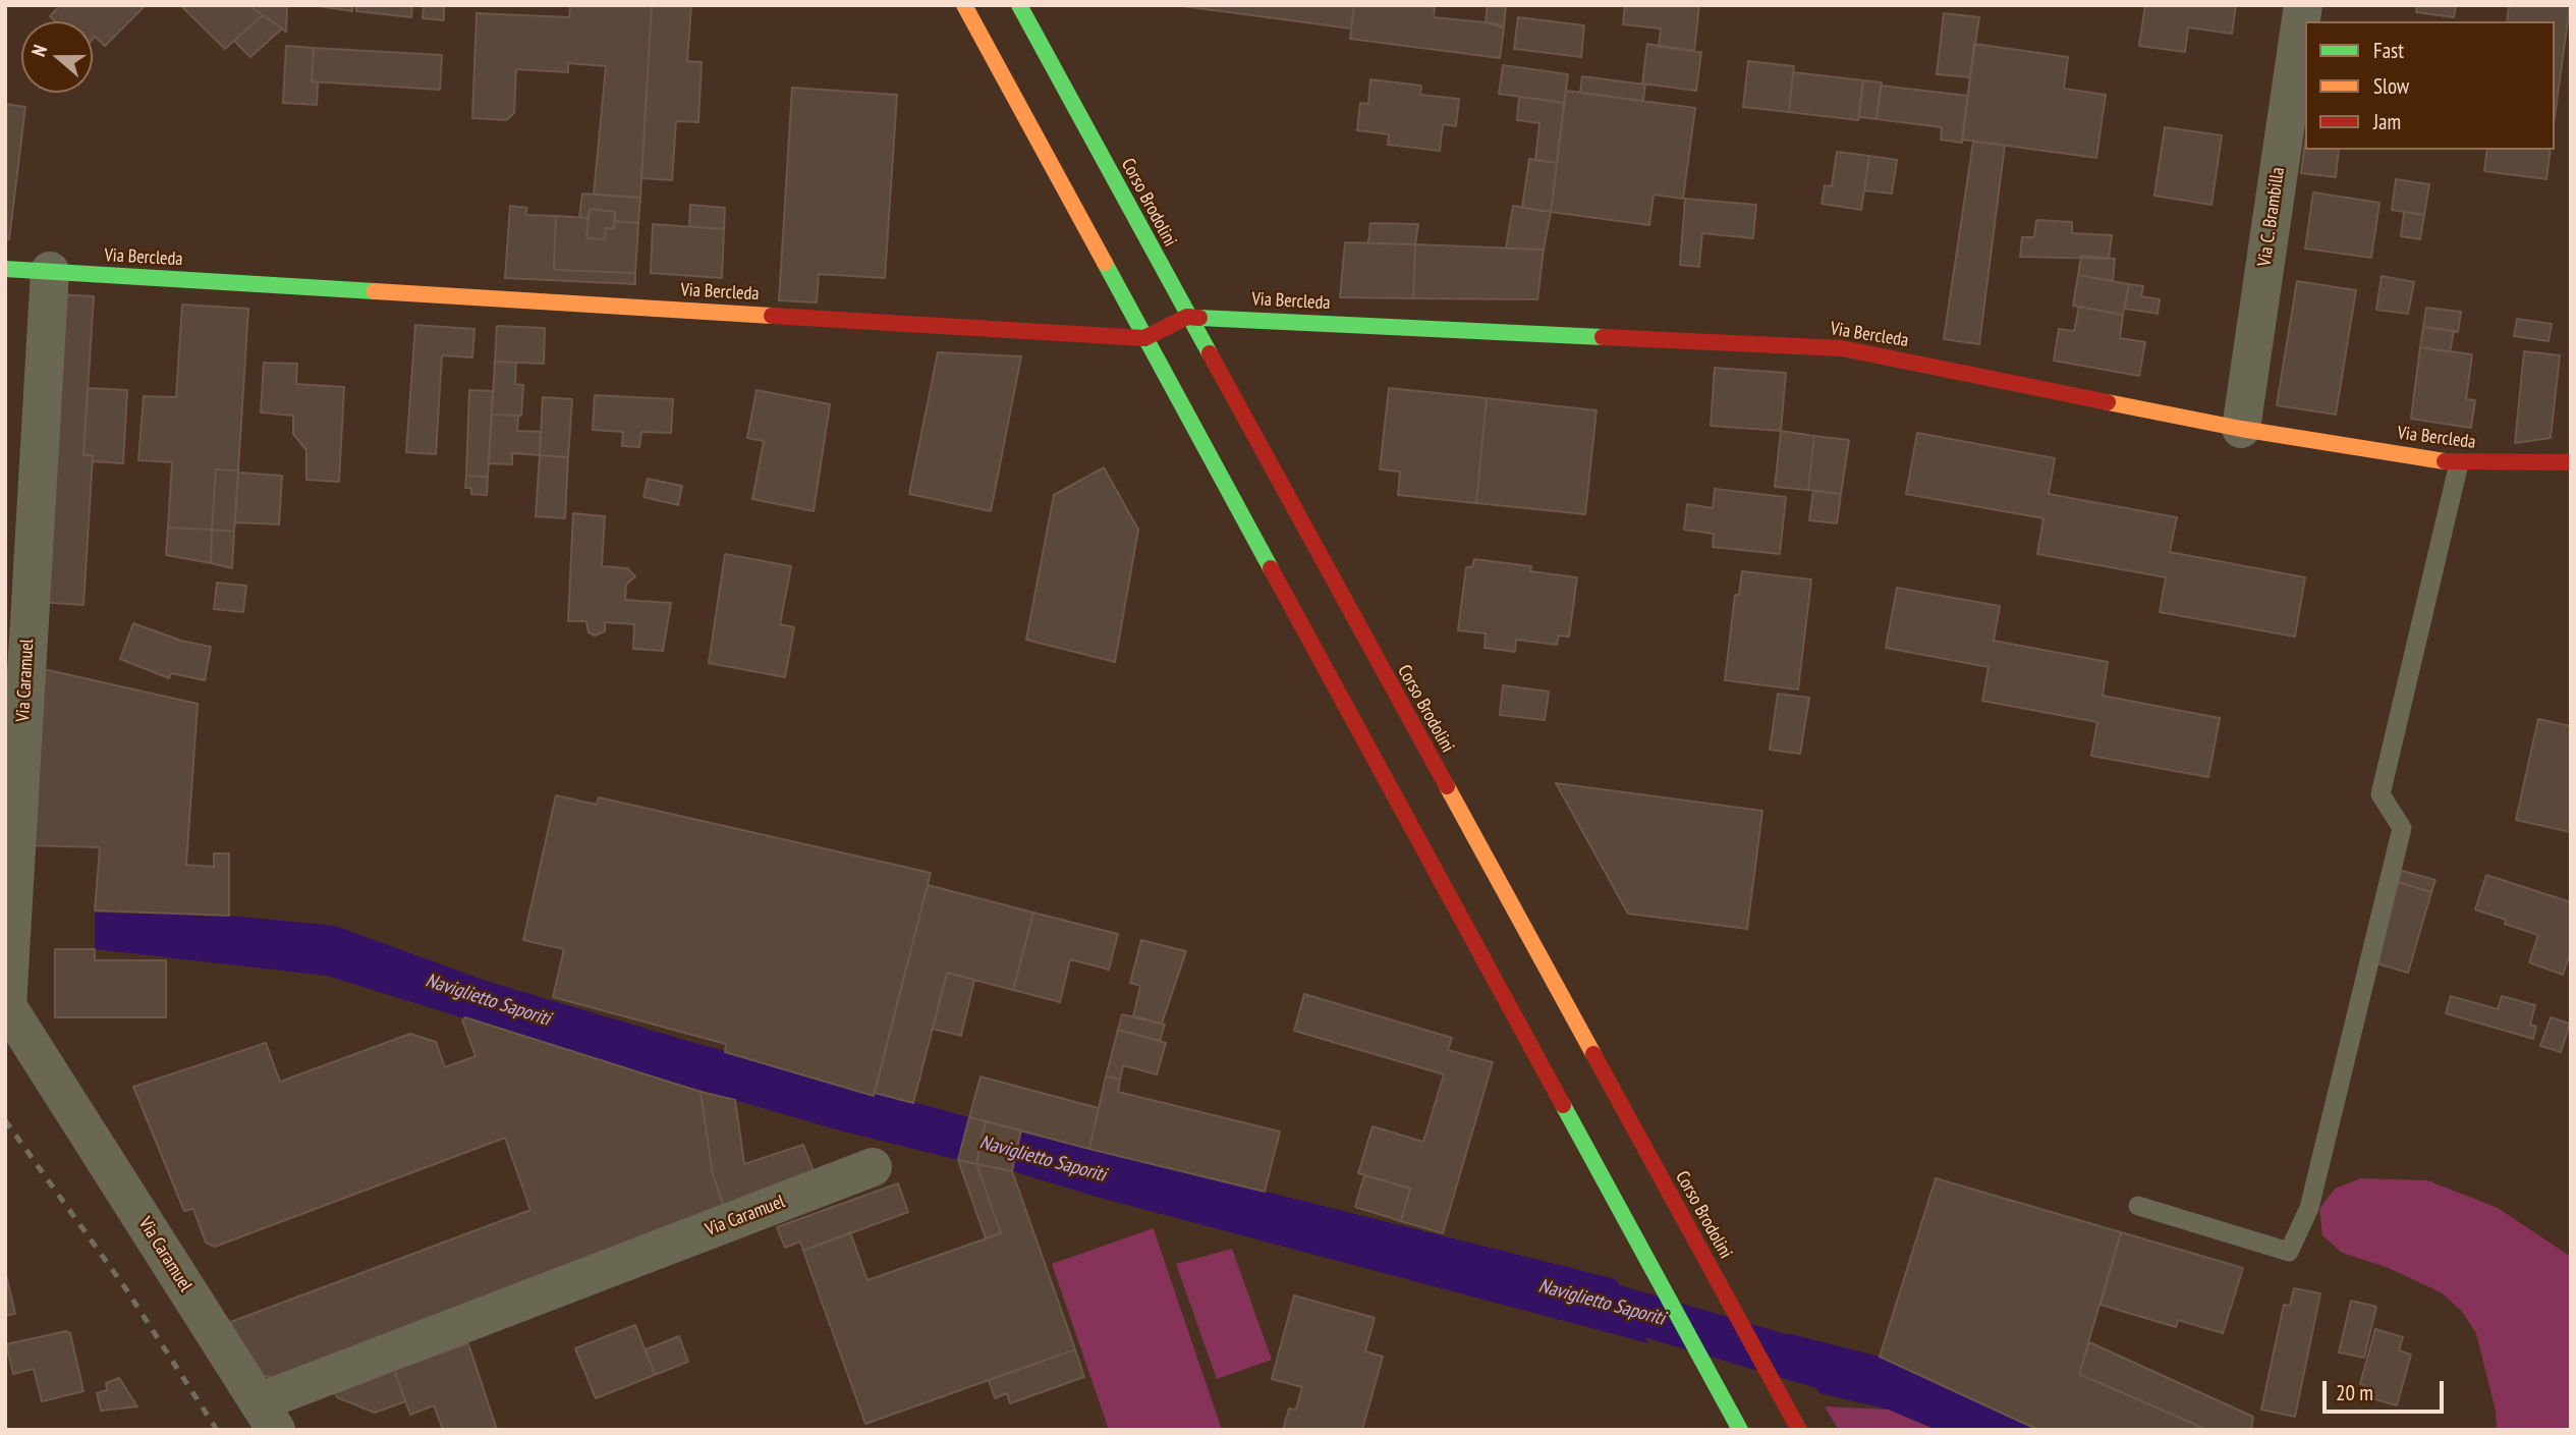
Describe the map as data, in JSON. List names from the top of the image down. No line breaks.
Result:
{"streets":{"main road":["Corso Brodolini","Via Bercleda"],"street":["Via C. Brambilla","Via Caramuel"]},"crossings":[["Corso Brodolini","Via Bercleda"],["Via C. Brambilla","Via Bercleda"],["Via Bercleda","Via Caramuel"]],"water":["Naviglietto Saporiti"],"legend":["Fast","Slow","Jam"],"scale_bar":"20 m","north":"left"}
